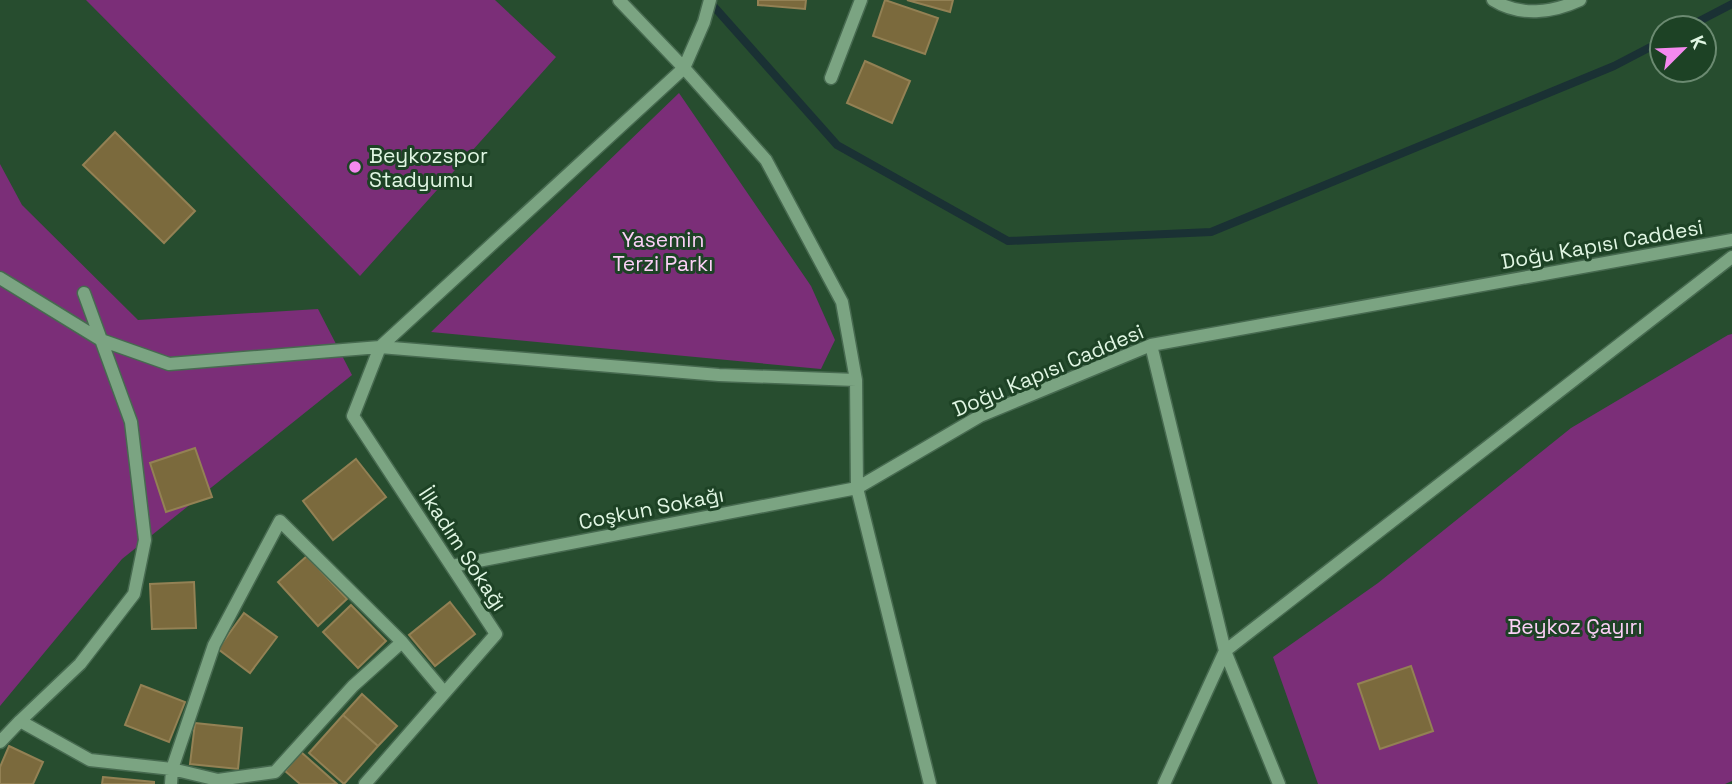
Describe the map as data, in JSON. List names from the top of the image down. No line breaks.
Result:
{"streets":{"street":["Doğu Kapısı Caddesi","Coşkun Sokağı","İlkadım Sokağı"]},"crossings":[["Doğu Kapısı Caddesi","Coşkun Sokağı"],["Coşkun Sokağı","İlkadım Sokağı"]],"parks":["Yasemin Terzi Parkı","Beykoz Çayırı"],"places":["Beykozspor Stadyumu"],"north":"top right"}
